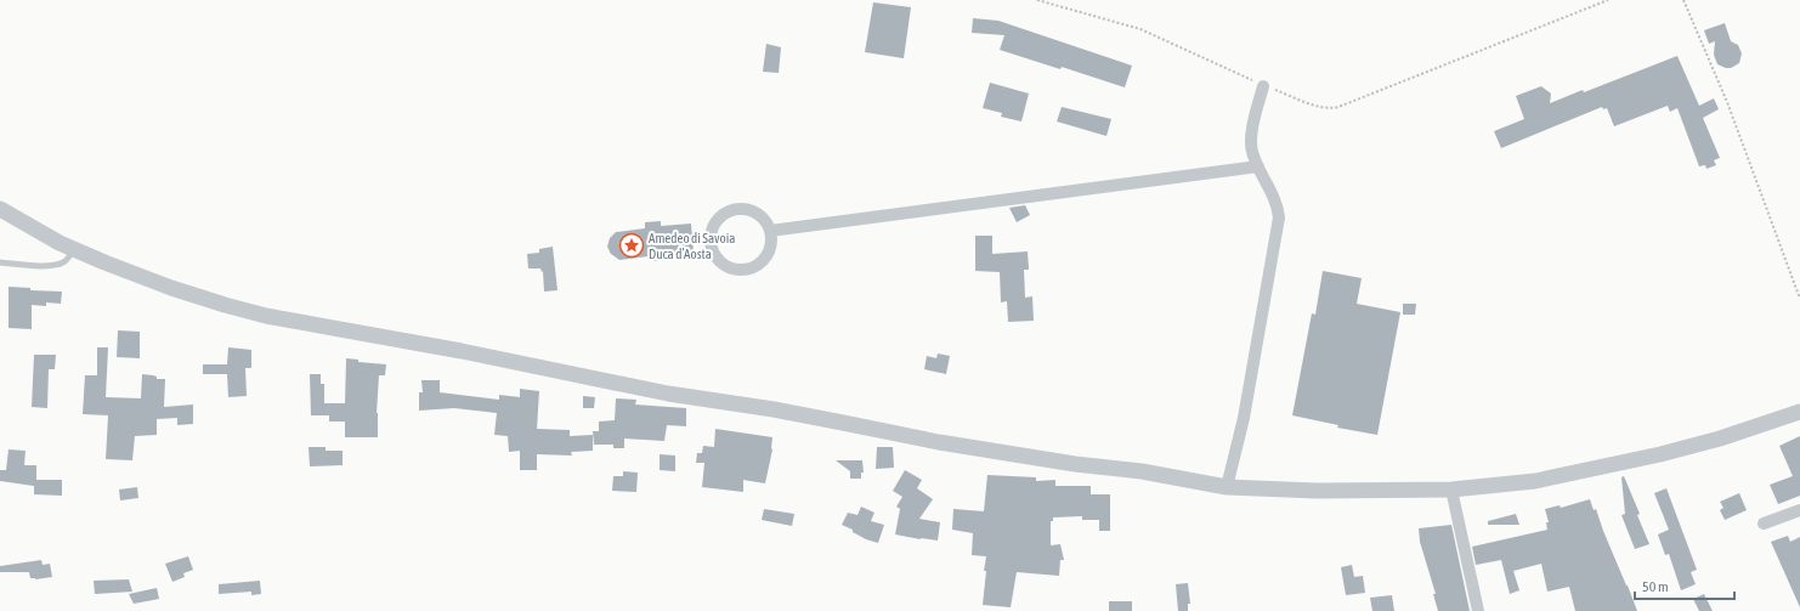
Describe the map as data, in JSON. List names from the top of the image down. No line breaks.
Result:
{"places":{"place":["Amedeo di Savoia Duca d’Aosta"]},"scale_bar":"50 m"}
